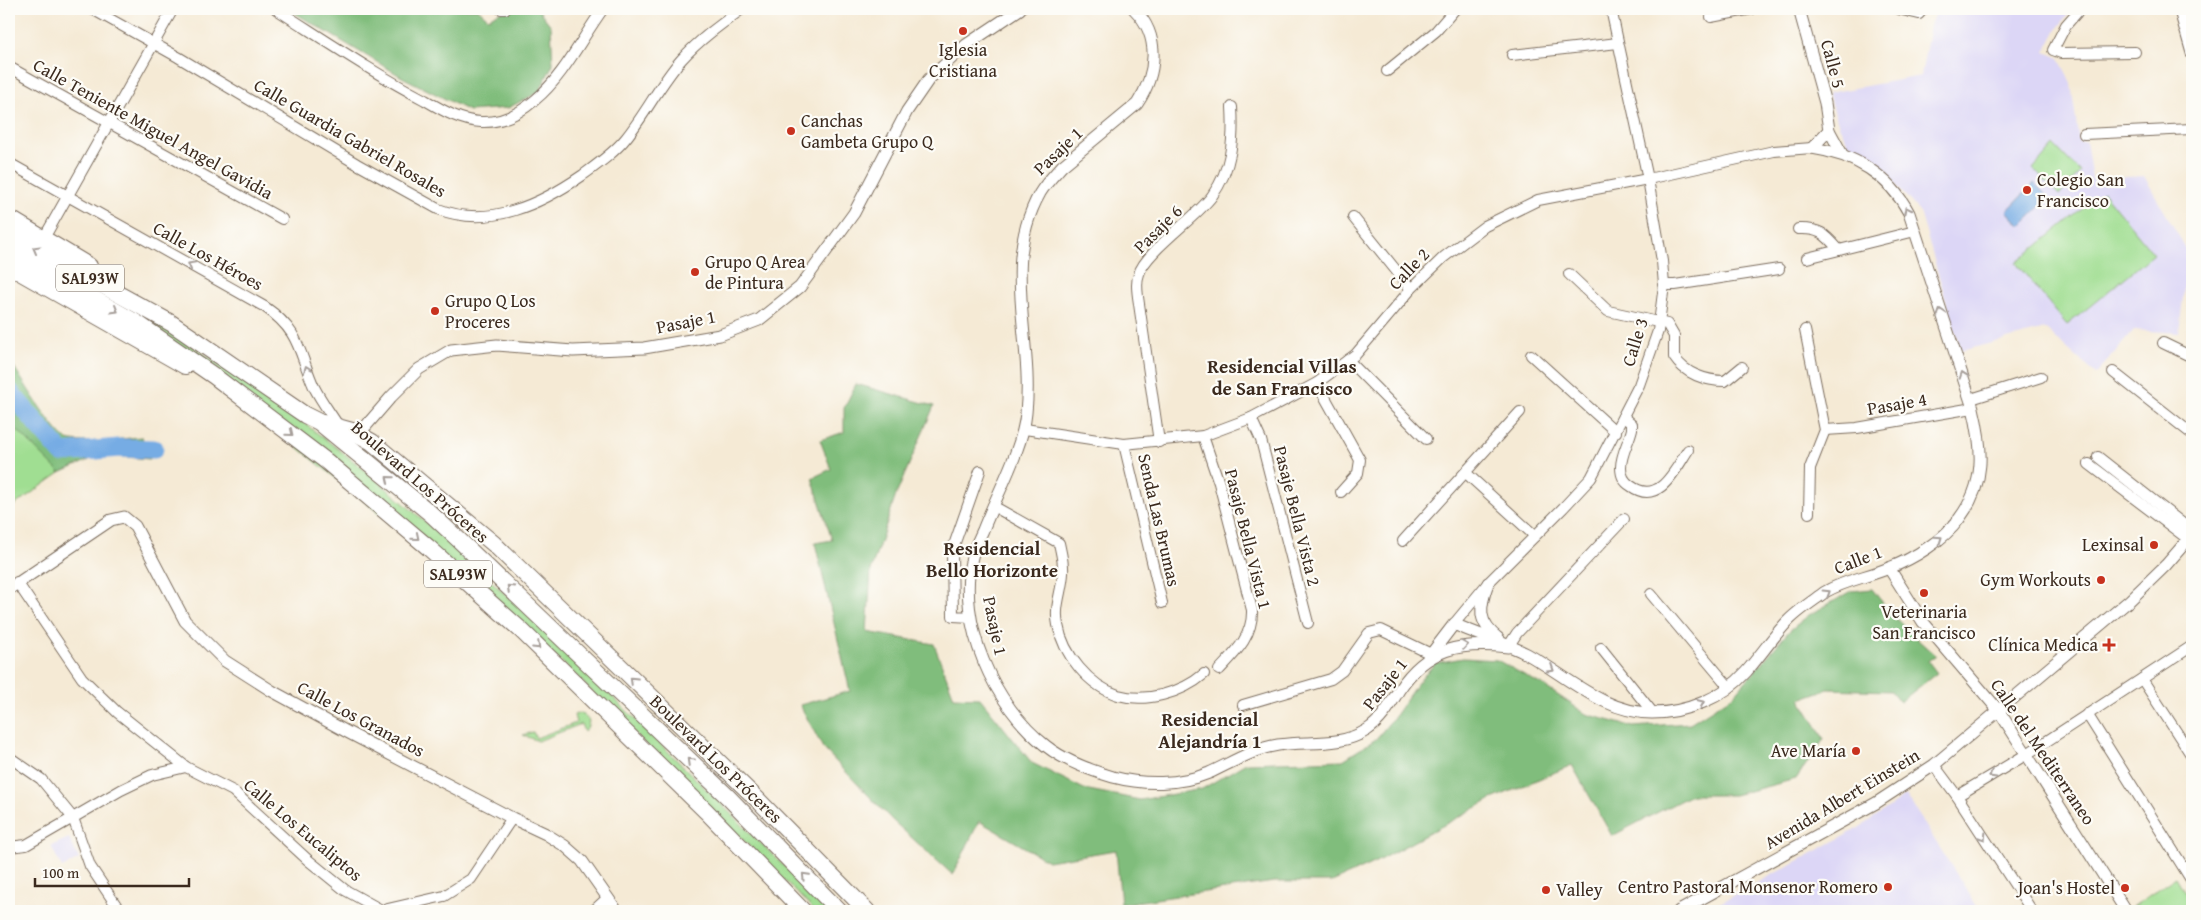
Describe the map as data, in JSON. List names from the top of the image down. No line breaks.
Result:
{"streets":{"highway":["SAL93W","Boulevard Los Próceres"],"street":["Calle 5","Calle Teniente Miguel Angel Gavidia","Calle Guardia Gabriel Rosales","Pasaje 1","Pasaje 6","Calle Los Héroes","Calle 2","Calle 3","Pasaje 4","Pasaje Bella Vista 2","Senda Las Brumas","Pasaje Bella Vista 1","Calle 1","Calle Los Granados","Calle del Mediterraneo","Avenida Albert Einstein","Calle Los Eucaliptos"]},"crossings":[["Calle 5","Calle 2"],["Calle 5","Calle 1"],["Pasaje 1","Calle 2"],["Pasaje 6","Calle 2"],["Calle 2","Calle 3"],["Calle 2","Pasaje Bella Vista 2"],["Calle 2","Senda Las Brumas"],["Calle 2","Pasaje Bella Vista 1"],["Calle 2","Calle 1"],["Calle 3","Calle 1"],["Pasaje 4","Calle 1"],["Calle 1","Calle del Mediterraneo"],["Calle Los Granados","Calle Los Eucaliptos"],["Calle del Mediterraneo","Avenida Albert Einstein"]],"one_way":["Calle Los Héroes"],"districts":["Residencial Villas de San Francisco","Residencial Bello Horizonte","Residencial Alejandría 1"],"places":{"other":["Iglesia Cristiana","Canchas Gambeta Grupo Q","Colegio San Francisco","Grupo Q Area de Pintura","Grupo Q Los Proceres","Lexinsal","Gym Workouts","Veterinaria San Francisco","Ave María","Centro Pastoral Monsenor Romero","Joan's Hostel","Valley"],"health":["Clínica Medica"]},"scale_bar":"100 m"}
